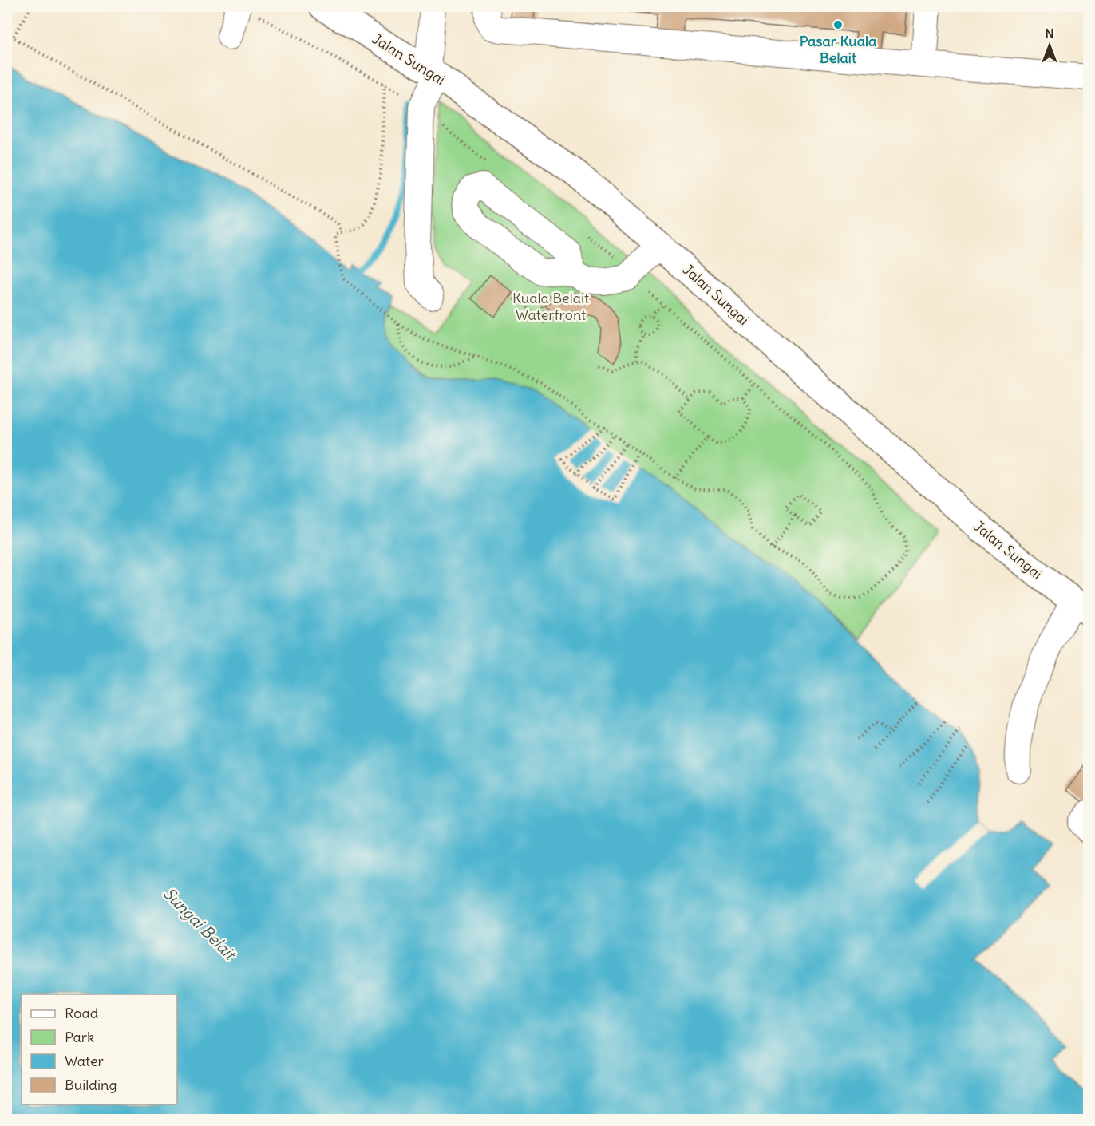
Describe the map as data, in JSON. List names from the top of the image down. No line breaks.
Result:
{"streets":{"main road":["Jalan Sungai"]},"water":["Sungai Belait"],"parks":["Kuala Belait Waterfront"],"places":["Pasar Kuala Belait"],"legend":["Road","Park","Water","Building"],"north":"top"}
